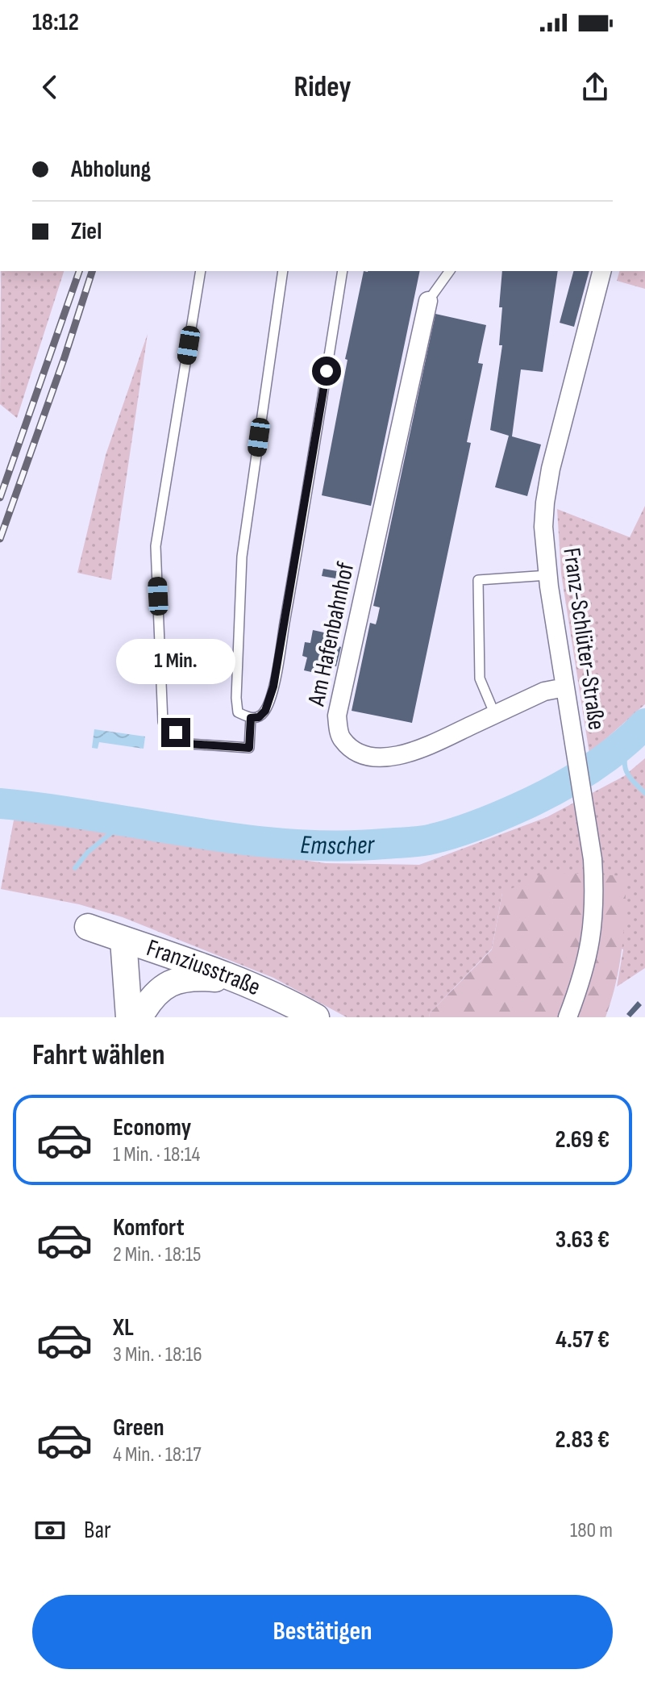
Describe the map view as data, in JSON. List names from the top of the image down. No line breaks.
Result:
{"streets":{"street":["Am Hafenbahnhof","Franz-Schlüter-Straße","Franziusstraße"]},"crossings":[["Am Hafenbahnhof","Franz-Schlüter-Straße"]],"water":["Emscher"],"page":{"status":"18:12","header":"Ridey","banner":["Abholung","Ziel"],"bubble":"1 Min.","heading":"Fahrt wählen","list":[{"name":"Economy","note":"1 Min. · 18:14","value":"2.69 €"},{"name":"Komfort","note":"2 Min. · 18:15","value":"3.63 €"},{"name":"XL","note":"3 Min. · 18:16","value":"4.57 €"},{"name":"Green","note":"4 Min. · 18:17","value":"2.83 €"}],"pay":["Bar","180 m"],"buttons":"Bestätigen"}}
